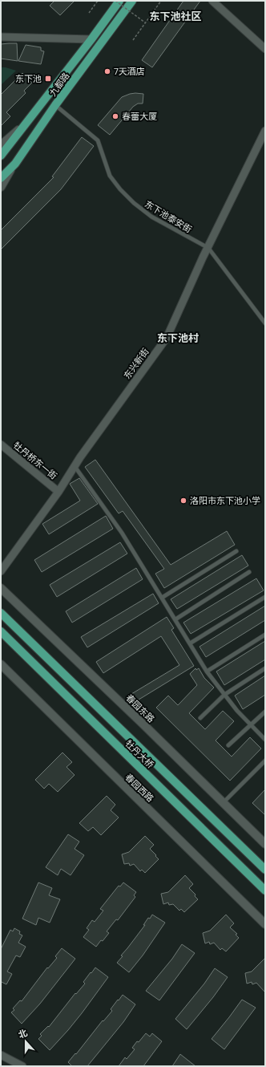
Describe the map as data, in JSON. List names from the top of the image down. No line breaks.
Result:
{"streets":{"main road":["九都路","牡丹大桥"],"street":["东兴新街","牡丹桥东一街","春园东路","春园西路"],"lane":["东下池泰安街"]},"crossings":[["九都路","东下池泰安街"],["东下池泰安街","东兴新街"],["东兴新街","牡丹桥东一街"]],"districts":["东下池社区","东下池村"],"places":{"other":["7天酒店","春蕾大厦","洛阳市东下池小学"],"transit":["东下池"]},"north":"top"}
